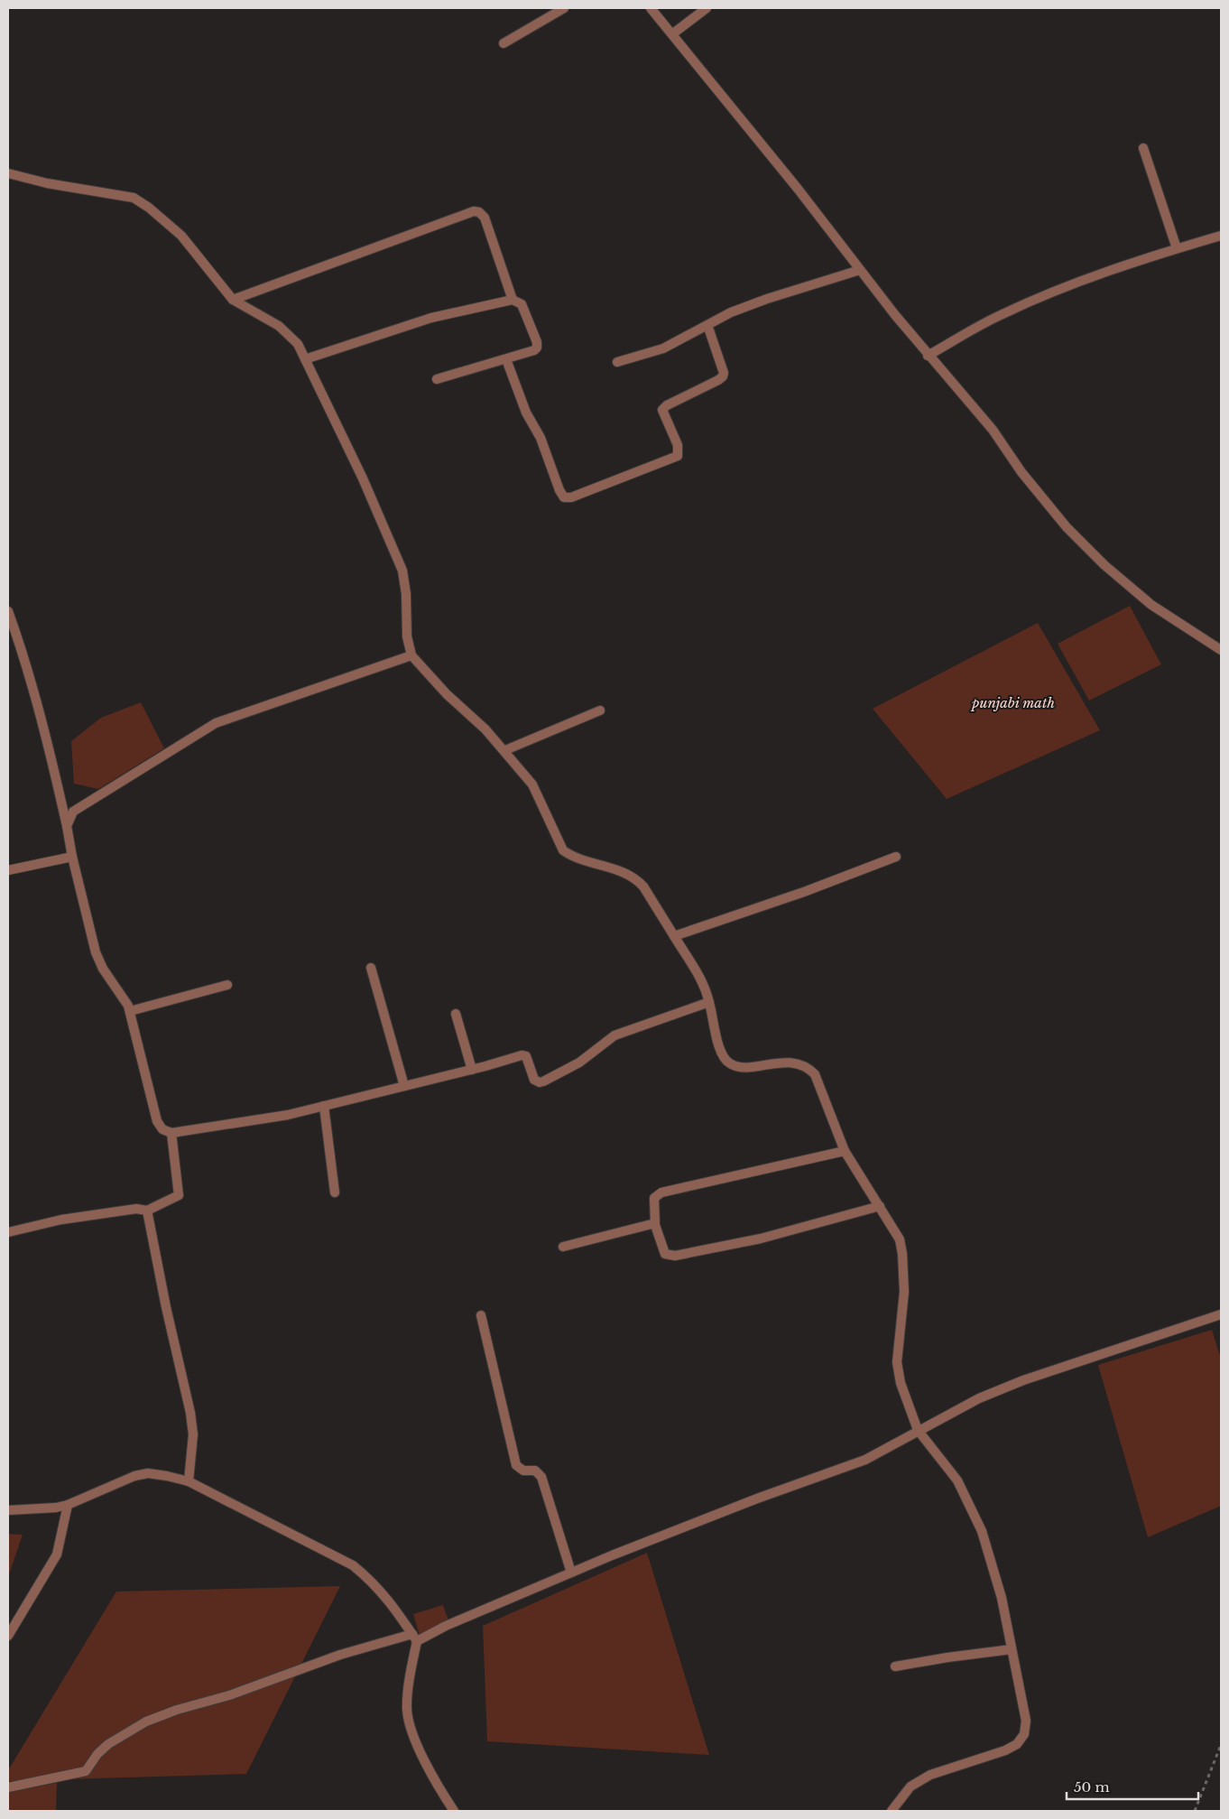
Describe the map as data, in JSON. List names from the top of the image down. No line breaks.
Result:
{"parks":["punjabi math"],"scale_bar":"50 m"}
